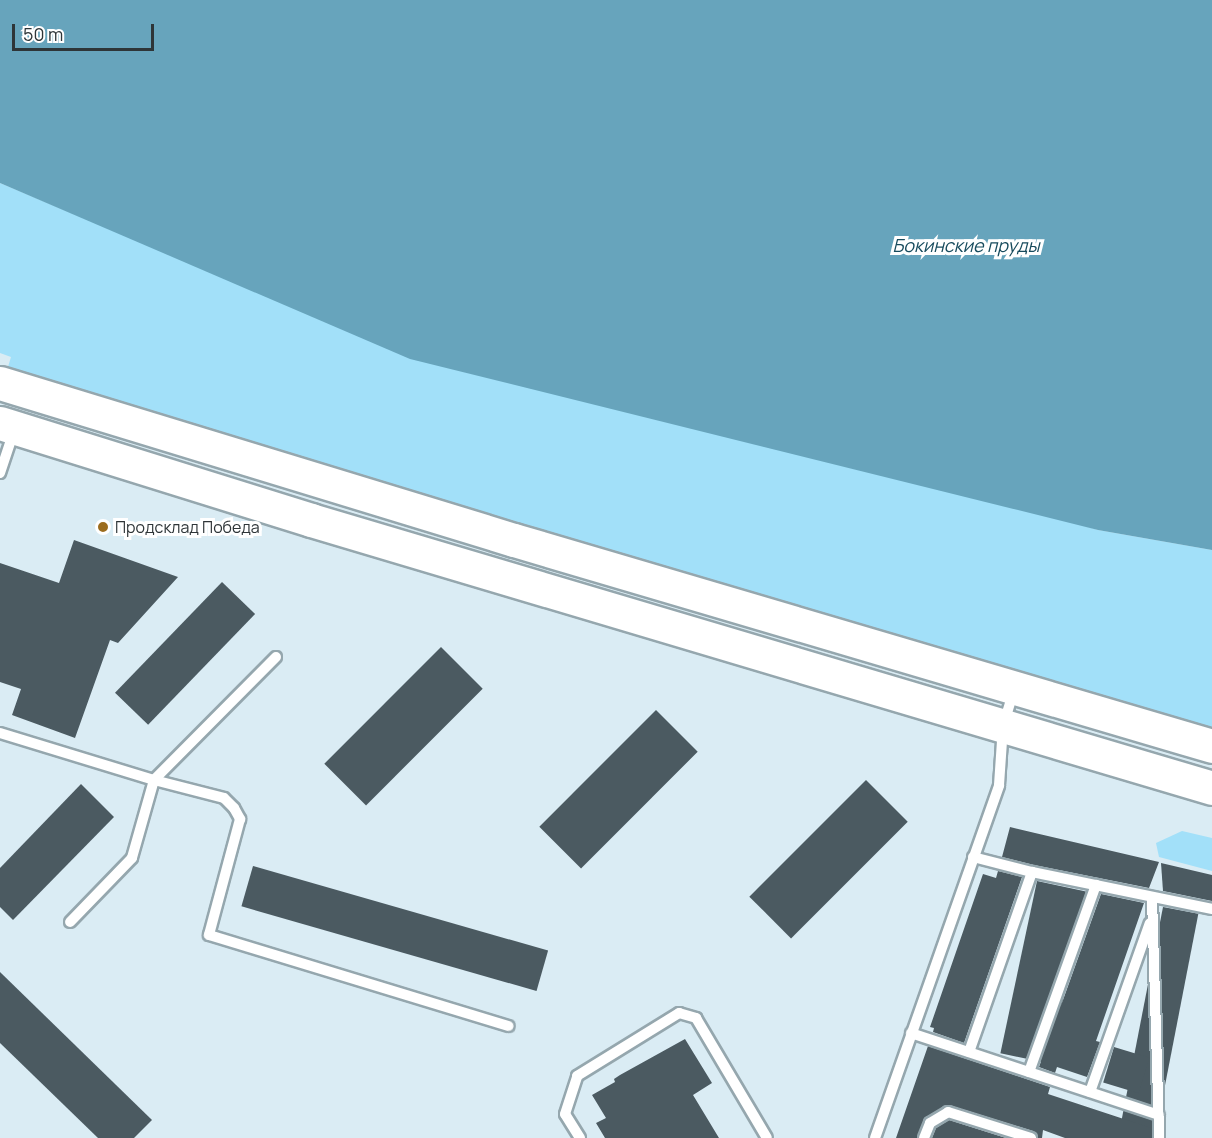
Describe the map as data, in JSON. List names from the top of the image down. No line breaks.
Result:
{"water":["Бокинские пруды"],"places":["Продсклад Победа"],"scale_bar":"50 m"}
